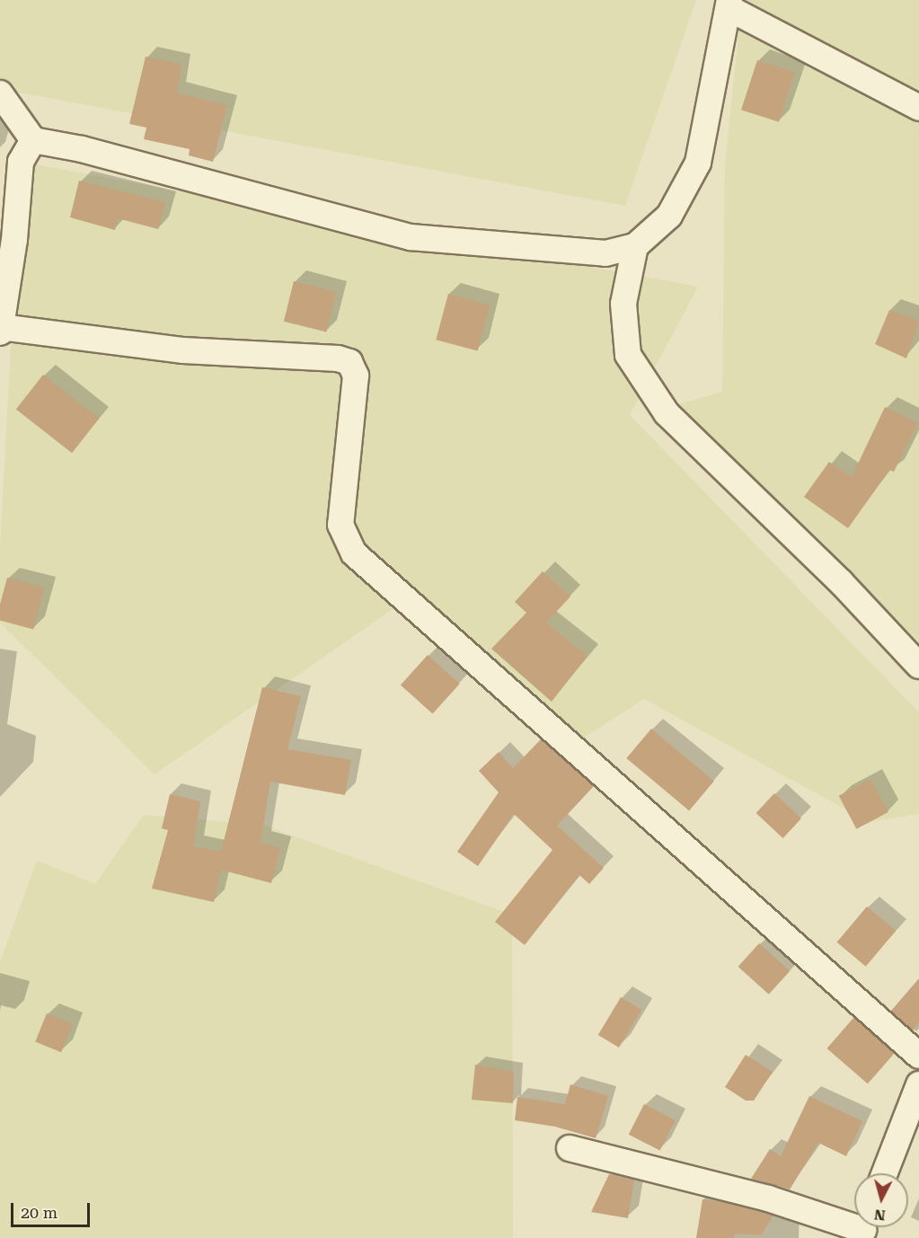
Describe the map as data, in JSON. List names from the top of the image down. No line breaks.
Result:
{"scale_bar":"20 m","north":"bottom"}
